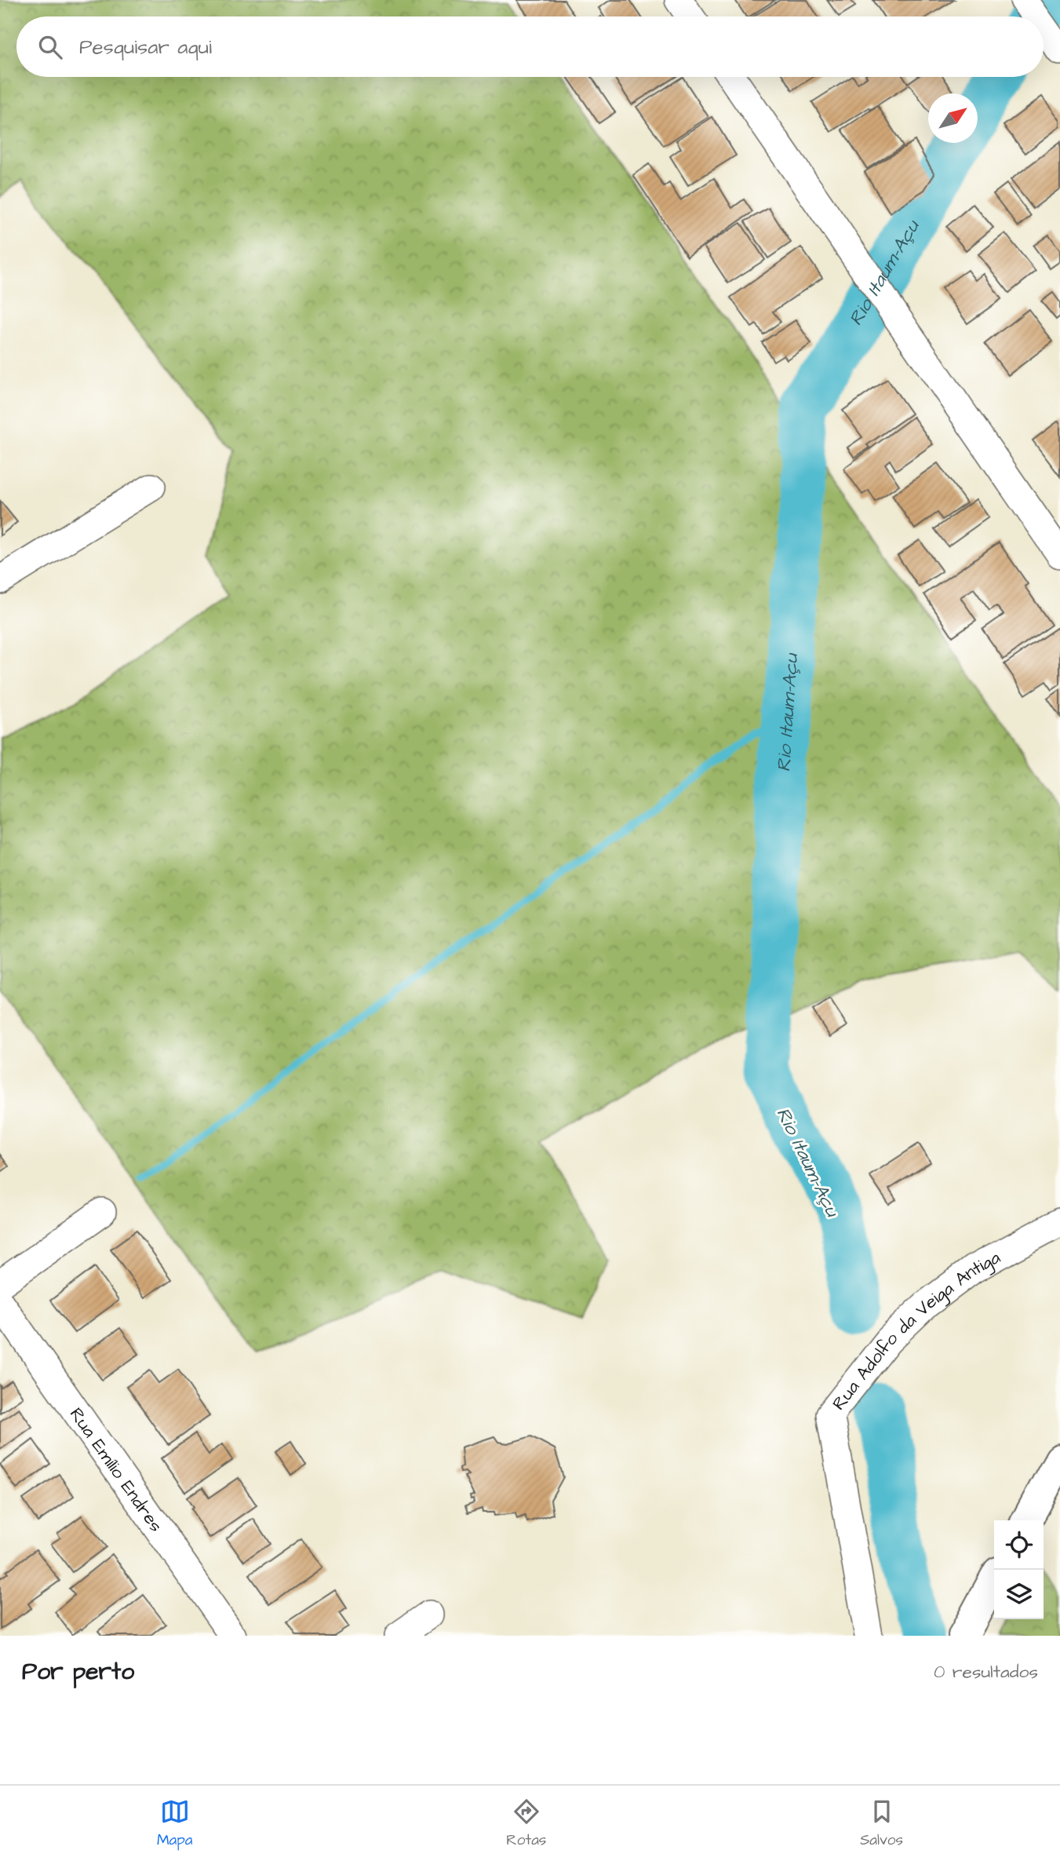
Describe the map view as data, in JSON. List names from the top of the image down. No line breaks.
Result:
{"streets":{"street":["Rua Adolfo da Veiga Antiga","Rua Emílio Endres"]},"water":["Rio Itaum-Açu"],"north":"top right","page":{"search":"Pesquisar aqui","heading":["Por perto","0 resultados"],"nav":["Mapa","Rotas","Salvos"]}}
